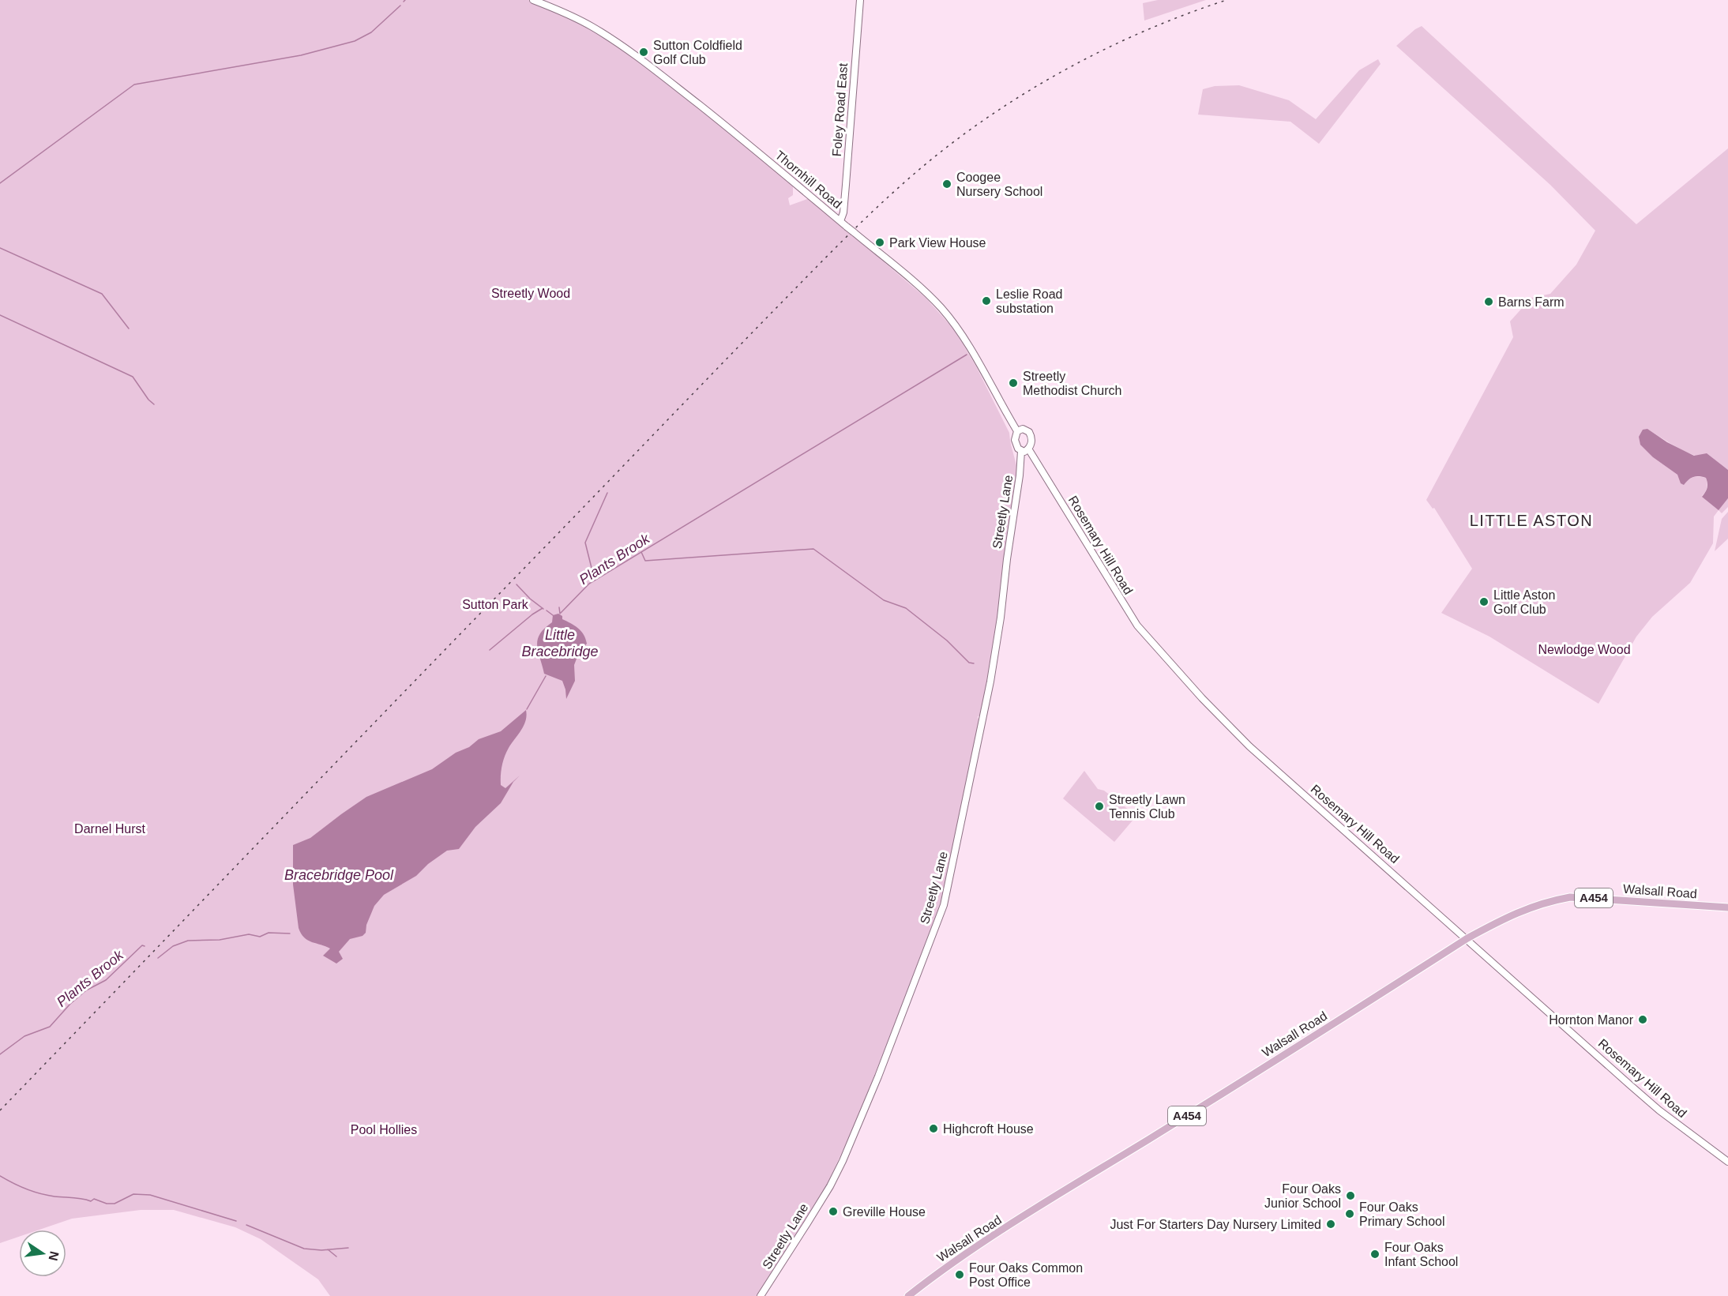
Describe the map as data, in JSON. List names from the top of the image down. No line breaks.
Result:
{"streets":{"main road":["Foley Road East","Thornhill Road","Streetly Lane","Rosemary Hill Road","Walsall Road","A454"]},"crossings":[["Foley Road East","Thornhill Road"],["Thornhill Road","Streetly Lane"],["Thornhill Road","Rosemary Hill Road"],["Streetly Lane","Rosemary Hill Road"],["Rosemary Hill Road","Walsall Road"]],"districts":["LITTLE ASTON"],"water":["Plants Brook","Little Bracebridge","Bracebridge Pool"],"parks":["Streetly Wood","Sutton Park","Newlodge Wood","Darnel Hurst","Pool Hollies"],"places":["Sutton Coldfield Golf Club","Coogee Nursery School","Park View House","Leslie Road substation","Barns Farm","Streetly Methodist Church","Little Aston Golf Club","Streetly Lawn Tennis Club","Hornton Manor","Highcroft House","Four Oaks Junior School","Greville House","Four Oaks Primary School","Just For Starters Day Nursery Limited","Four Oaks Infant School","Four Oaks Common Post Office"],"north":"right"}
